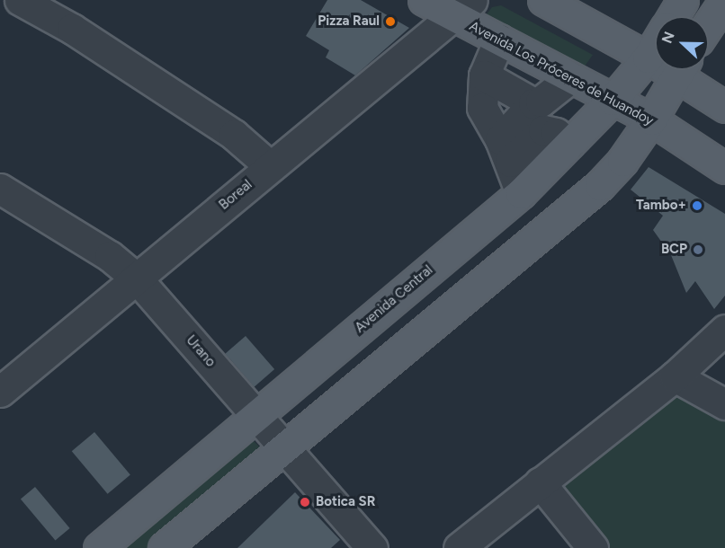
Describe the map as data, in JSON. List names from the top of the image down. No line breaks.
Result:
{"streets":{"main road":["Avenida Los Próceres de Huandoy","Avenida Central"],"street":["Boreal","Urano"]},"crossings":[["Avenida Los Próceres de Huandoy","Boreal"],["Avenida Los Próceres de Huandoy","Avenida Central"],["Boreal","Urano"],["Avenida Central","Urano"]],"places":["Pizza Raul","Tambo+","BCP","Botica SR"],"north":"left"}
